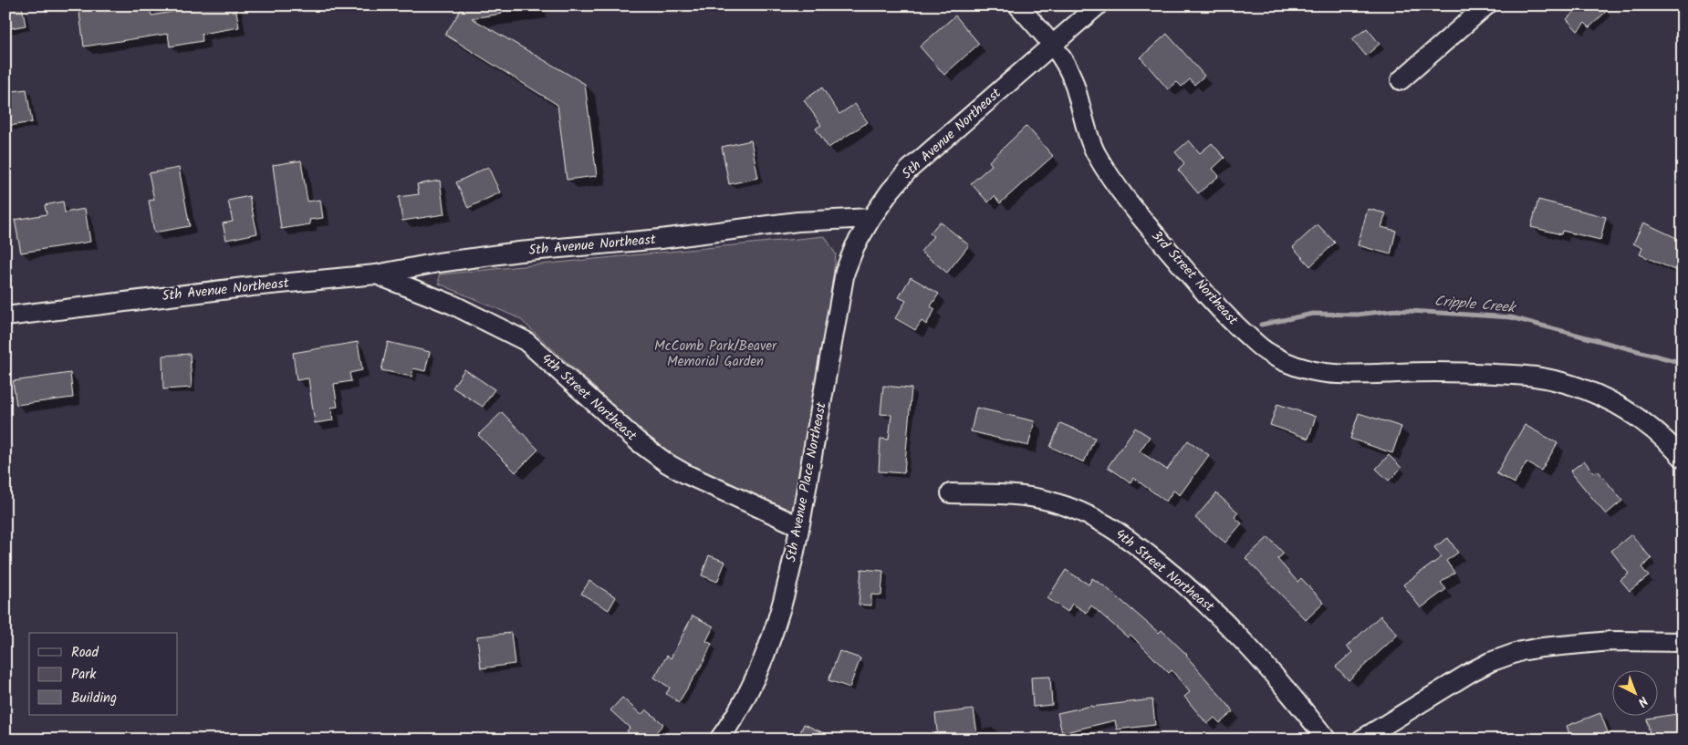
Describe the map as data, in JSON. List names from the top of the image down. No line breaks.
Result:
{"streets":{"street":["5th Avenue Northeast","3rd Street Northeast","4th Street Northeast","5th Avenue Place Northeast"]},"crossings":[["5th Avenue Northeast","3rd Street Northeast"],["5th Avenue Northeast","4th Street Northeast"],["5th Avenue Northeast","5th Avenue Place Northeast"],["4th Street Northeast","5th Avenue Place Northeast"]],"water":["Cripple Creek"],"parks":["McComb Park/Beaver Memorial Garden"],"legend":["Road","Park","Building"],"north":"bottom right"}
